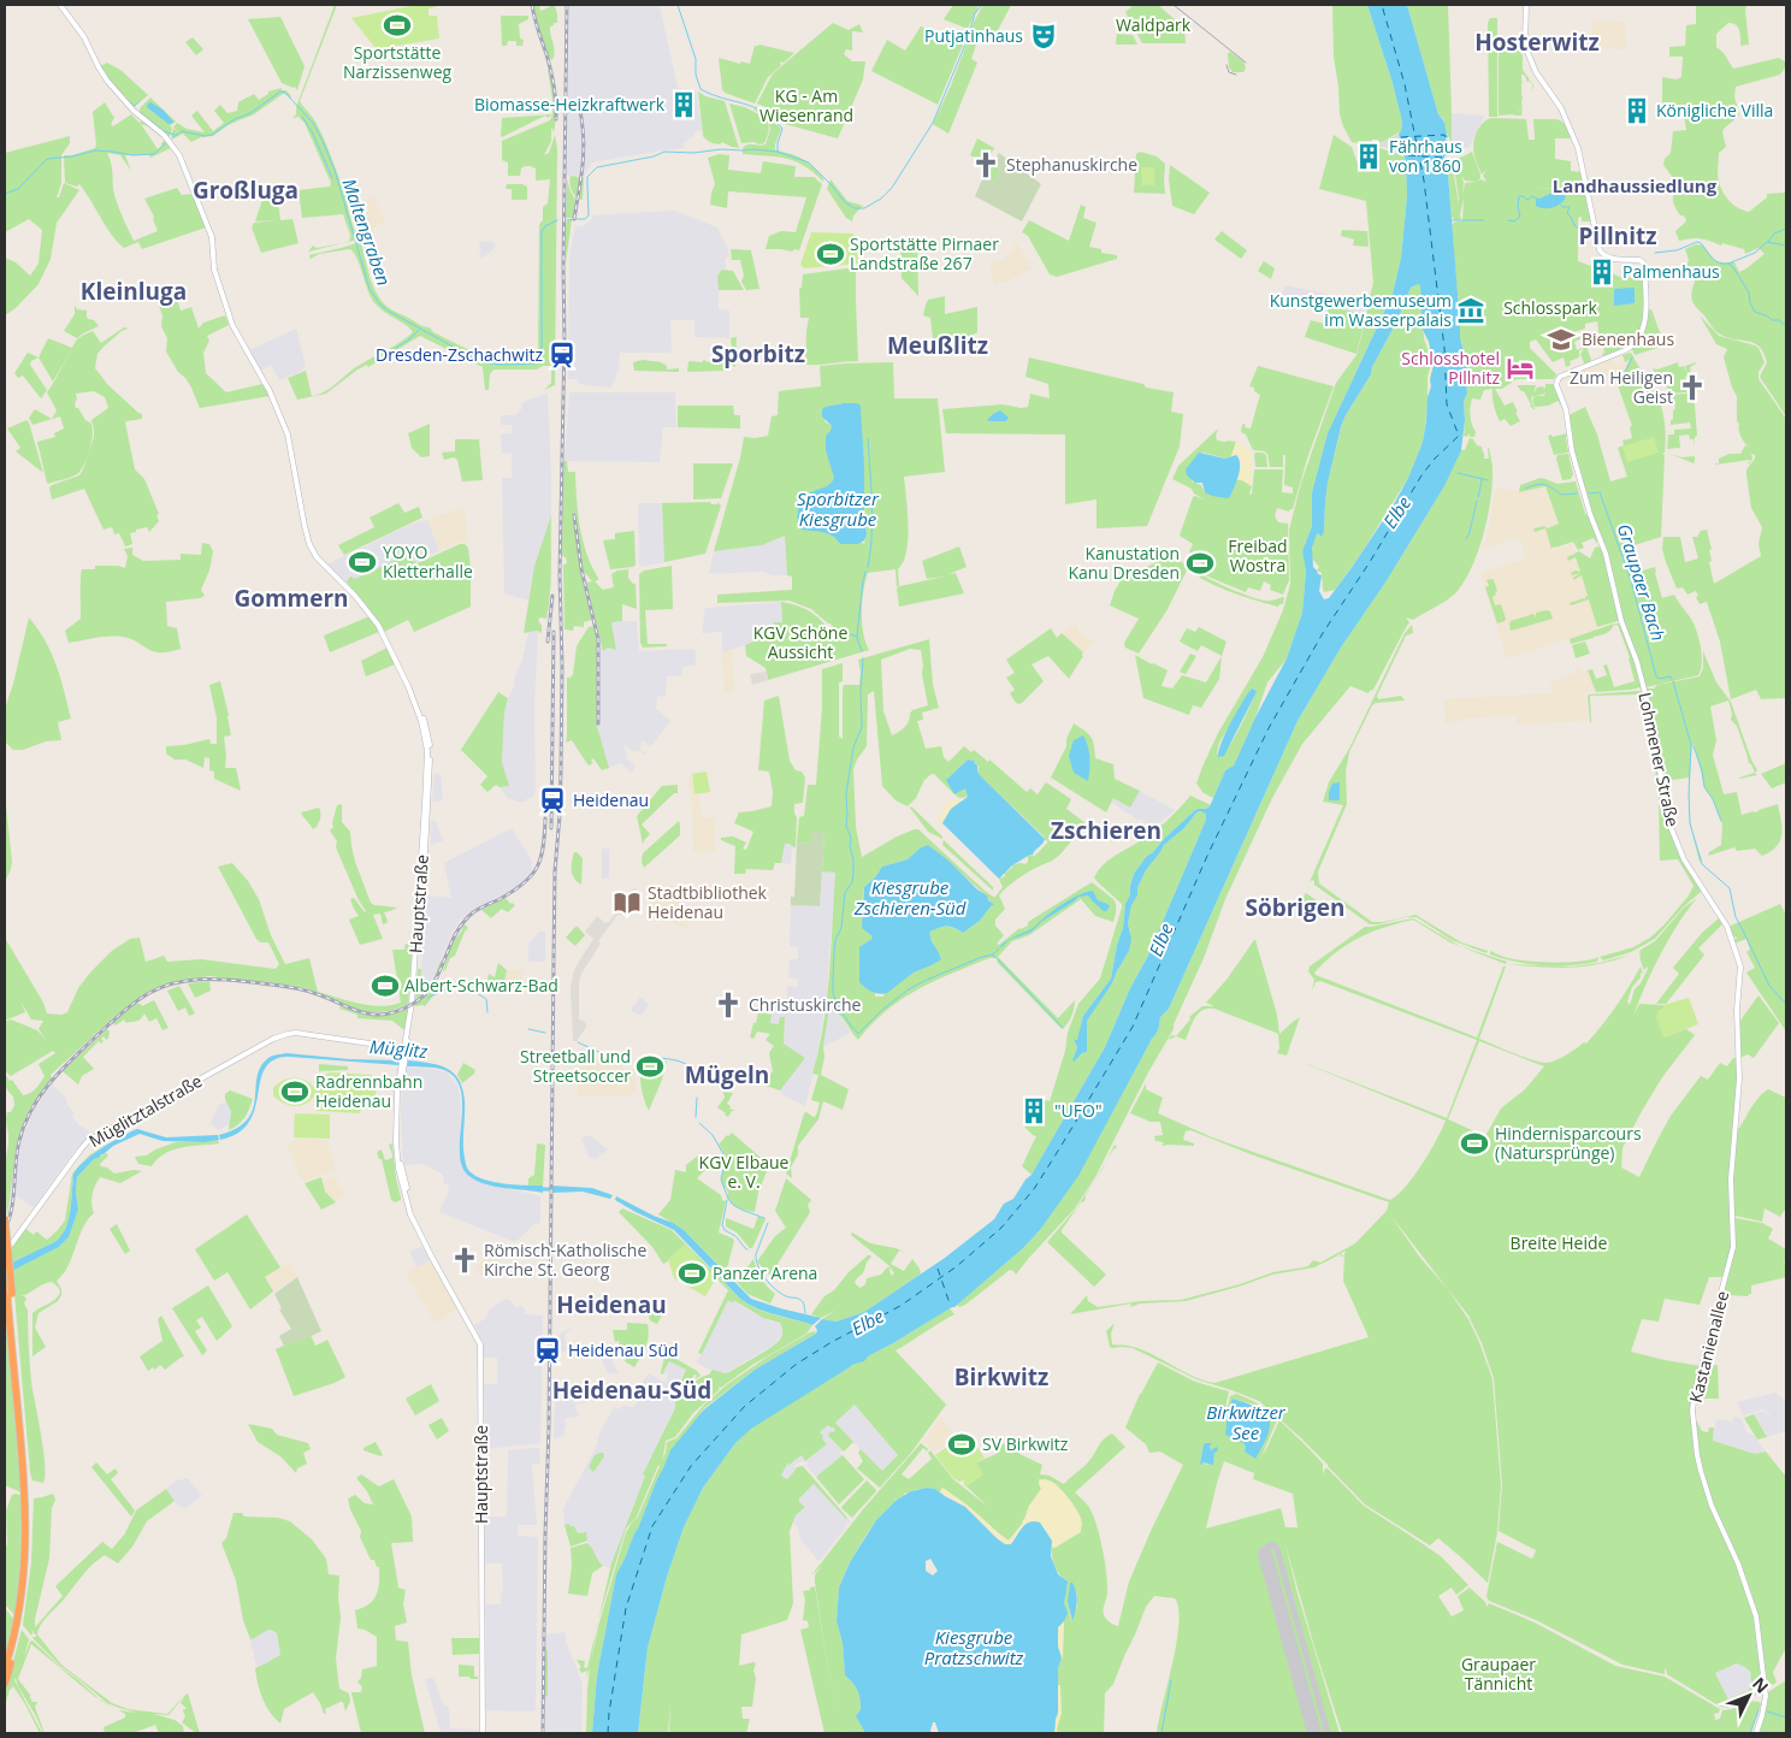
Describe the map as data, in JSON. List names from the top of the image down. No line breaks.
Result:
{"streets":{"main road":["Lohmener Straße","Hauptstraße","Müglitztalstraße","Kastanienallee"]},"crossings":[["Lohmener Straße","Kastanienallee"],["Hauptstraße","Müglitztalstraße"]],"districts":["Hosterwitz","Landhaussiedlung","Großluga","Pillnitz","Kleinluga","Meußlitz","Sporbitz","Gommern","Zschieren","Söbrigen","Mügeln","Heidenau","Birkwitz","Heidenau-Süd"],"water":["Maltengraben","Sporbitzer Kiesgrube","Elbe","Graupaer Bach","Kiesgrube Zschieren-Süd","Müglitz","Birkwitzer See","Kiesgrube Pratzschwitz"],"parks":["Waldpark","KG - Am Wiesenrand","Schlosspark","Freibad Wostra","KGV Schöne Aussicht","KGV Elbaue e. V.","Breite Heide","Graupaer Tännicht"],"places":{"sports":["Sportstätte Narzissenweg","Sportstätte Pirnaer Landstraße 267","YOYO Kletterhalle","Kanustation Kanu Dresden","Albert-Schwarz-Bad","Streetball und Streetsoccer","Radrennbahn Heidenau","Hindernisparcours (Natursprünge)","Panzer Arena","SV Birkwitz"],"theatre":["Putjatinhaus"],"building":["Biomasse-Heizkraftwerk","Königliche Villa","Fährhaus von 1860","Palmenhaus","\"UFO\""],"church":["Stephanuskirche","Zum Heiligen Geist","Christuskirche","Römisch-Katholische Kirche St. Georg"],"museum":["Kunstgewerbemuseum im Wasserpalais"],"school or university":["Bienenhaus"],"station":["Dresden-Zschachwitz","Heidenau","Heidenau Süd"],"hotel":["Schlosshotel Pillnitz"],"library":["Stadtbibliothek Heidenau"]},"north":"top right"}
